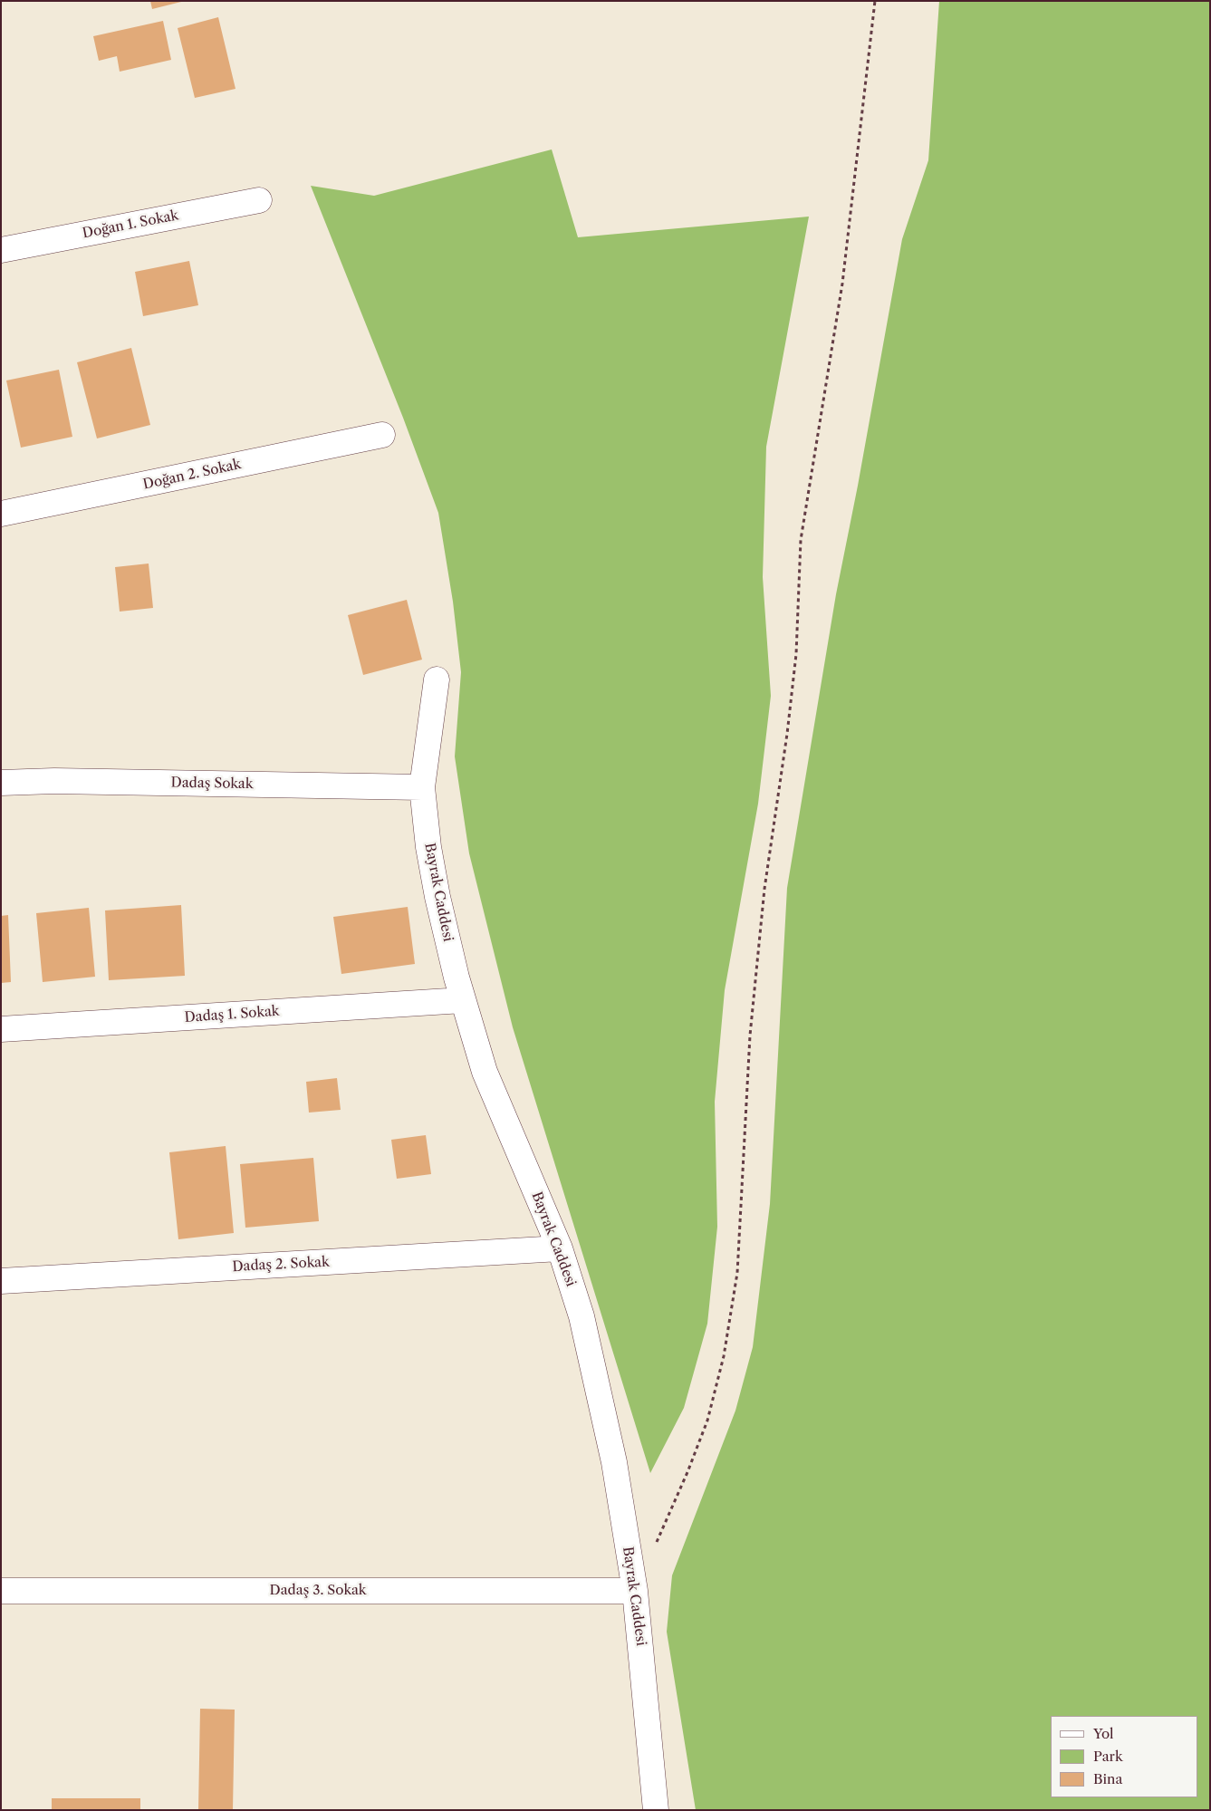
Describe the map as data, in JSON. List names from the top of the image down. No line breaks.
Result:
{"streets":{"street":["Doğan 1. Sokak","Doğan 2. Sokak","Dadaş Sokak","Bayrak Caddesi","Dadaş 1. Sokak","Dadaş 2. Sokak","Dadaş 3. Sokak"]},"crossings":[["Dadaş Sokak","Bayrak Caddesi"],["Bayrak Caddesi","Dadaş 1. Sokak"],["Bayrak Caddesi","Dadaş 2. Sokak"],["Bayrak Caddesi","Dadaş 3. Sokak"]],"legend":["Yol","Park","Bina"]}
